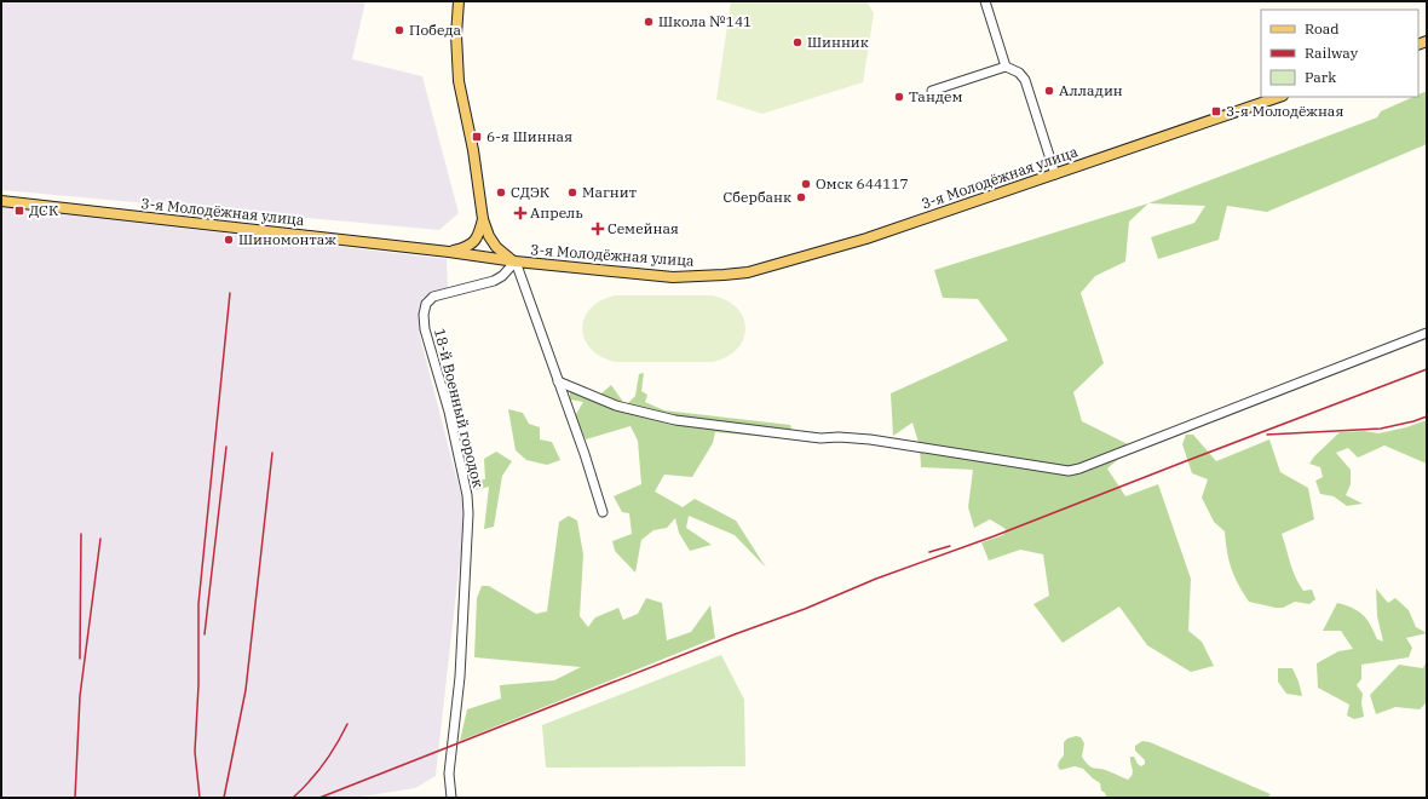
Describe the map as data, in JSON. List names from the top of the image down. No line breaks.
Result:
{"streets":{"main road":["3-я Молодёжная улица"],"street":["18-й Военный городок"]},"crossings":[["3-я Молодёжная улица","18-й Военный городок"]],"places":{"other":["Школа №141","Победа","Шинник","Алладин","Тандем","Омск 644117","СДЭК","Магнит","Сбербанк","Шиномонтаж"],"transit":["3-я Молодёжная","6-я Шинная","ДСК"],"health":["Апрель","Семейная"]},"legend":["Road","Railway","Park"]}
